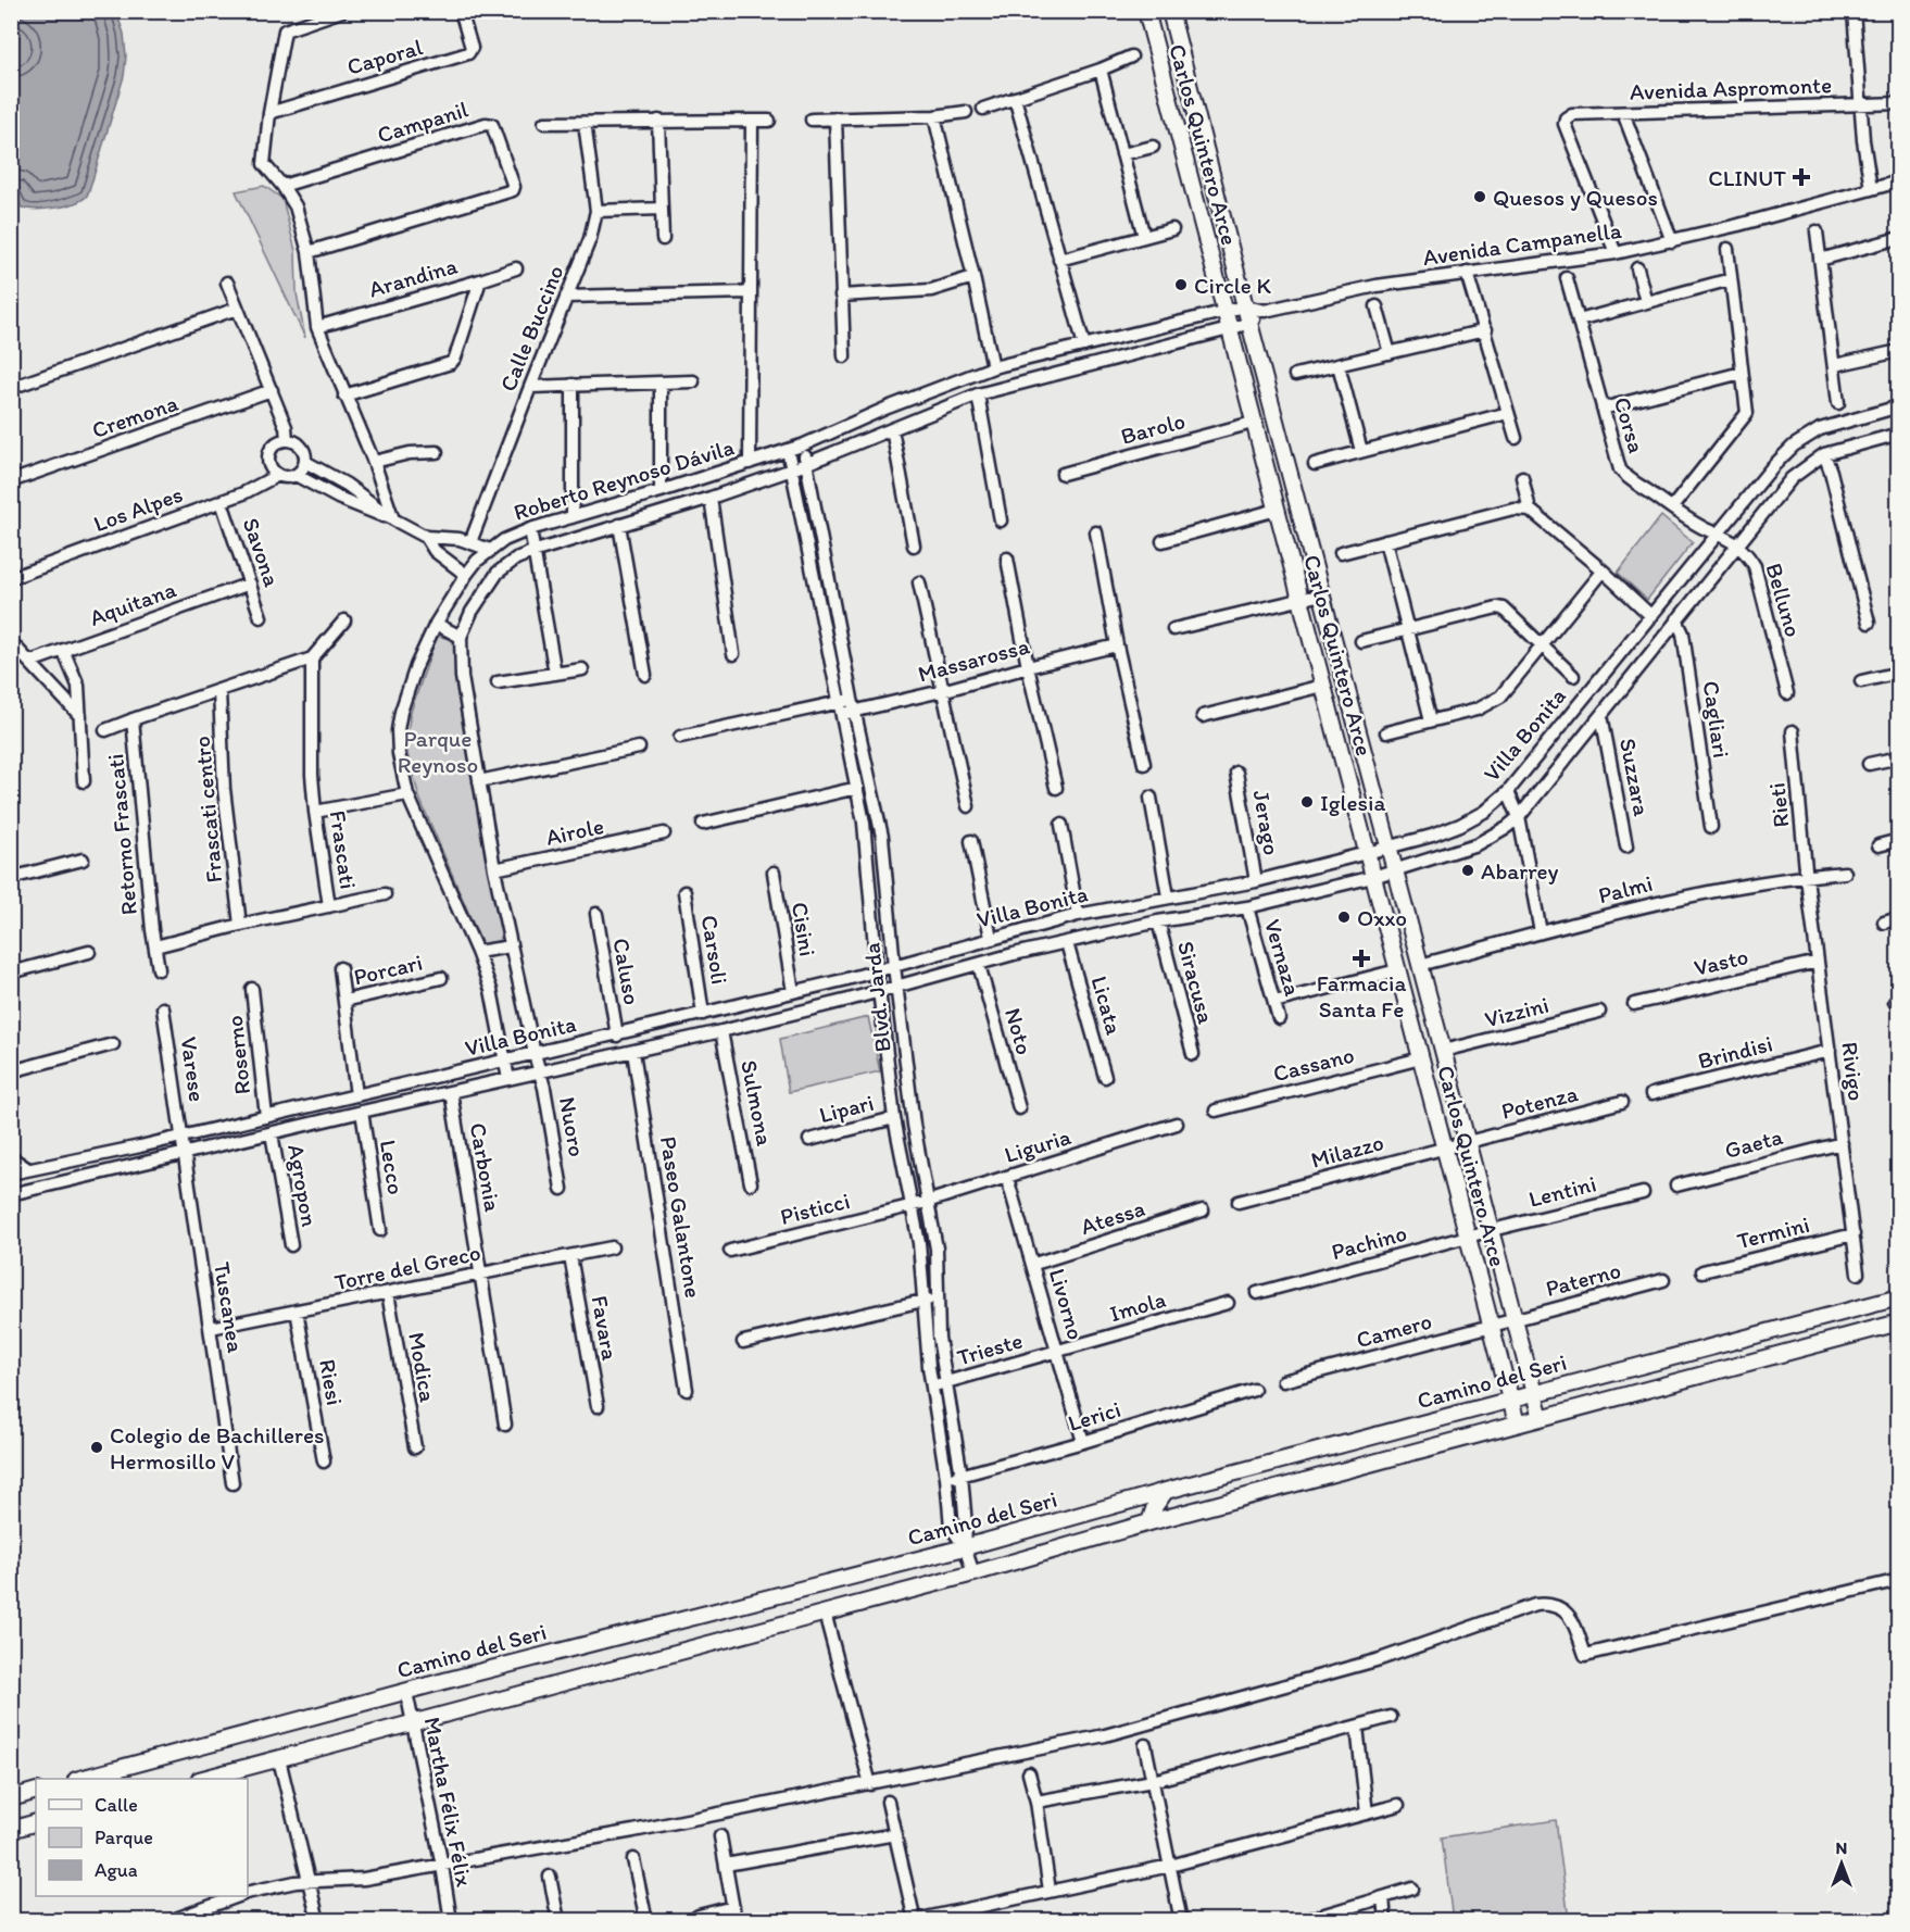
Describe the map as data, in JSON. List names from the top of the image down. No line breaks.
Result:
{"streets":{"main road":["Carlos Quintero Arce","Camino del Seri"],"street":["Caporal","Avenida Aspromonte","Campanil","Avenida Campanella","Arandina","Calle Buccino","Cremona","Corsa","Barolo","Roberto Reynoso Dávila","Los Alpes","Savona","Belluno","Aquitana","Massarossa","Cagliari","Villa Bonita","Suzzara","Rieti","Frascati centro","Jerago","Airole","Retorno Frascati","Frascati","Palmi","Cisini","Carsoli","Vernaza","Vasto","Porcari","Caluso","Siracusa","Blvd. Jarda","Licata","Vizzini","Noto","Brindisi","Roserno","Cassano","Varese","Rivigo","Potenza","Sulmona","Lipari","Nuoro","Gaeta","Liguria","Milazzo","Lecco","Carbonia","Agropon","Lentini","Pisticci","Paseo Galantone","Atessa","Termini","Pachino","Torre del Greco","Paterno","Livorno","Imola","Tuscanea","Favara","Camero","Trieste","Modica","Riesi","Lerici","Martha Félix Félix"]},"crossings":[["Avenida Aspromonte","Avenida Campanella"],["Carlos Quintero Arce","Avenida Campanella"],["Carlos Quintero Arce","Barolo"],["Carlos Quintero Arce","Roberto Reynoso Dávila"],["Carlos Quintero Arce","Villa Bonita"],["Carlos Quintero Arce","Palmi"],["Carlos Quintero Arce","Vizzini"],["Carlos Quintero Arce","Cassano"],["Carlos Quintero Arce","Potenza"],["Carlos Quintero Arce","Milazzo"],["Carlos Quintero Arce","Lentini"],["Carlos Quintero Arce","Pachino"],["Carlos Quintero Arce","Paterno"],["Carlos Quintero Arce","Camero"],["Carlos Quintero Arce","Camino del Seri"],["Avenida Campanella","Roberto Reynoso Dávila"],["Corsa","Belluno"],["Corsa","Villa Bonita"],["Roberto Reynoso Dávila","Villa Bonita"],["Roberto Reynoso Dávila","Airole"],["Roberto Reynoso Dávila","Blvd. Jarda"],["Roberto Reynoso Dávila","Nuoro"],["Los Alpes","Savona"],["Savona","Aquitana"],["Belluno","Villa Bonita"],["Massarossa","Blvd. Jarda"],["Cagliari","Villa Bonita"],["Villa Bonita","Suzzara"],["Villa Bonita","Jerago"],["Villa Bonita","Cisini"],["Villa Bonita","Carsoli"],["Villa Bonita","Vernaza"],["Villa Bonita","Caluso"],["Villa Bonita","Siracusa"],["Villa Bonita","Blvd. Jarda"],["Villa Bonita","Licata"],["Villa Bonita","Noto"],["Villa Bonita","Roserno"],["Villa Bonita","Varese"],["Villa Bonita","Sulmona"],["Villa Bonita","Nuoro"],["Villa Bonita","Lecco"],["Villa Bonita","Carbonia"],["Villa Bonita","Agropon"],["Villa Bonita","Paseo Galantone"],["Villa Bonita","Tuscanea"],["Rieti","Palmi"],["Rieti","Rivigo"],["Frascati centro","Frascati"],["Retorno Frascati","Frascati"],["Palmi","Rivigo"],["Vasto","Rivigo"],["Blvd. Jarda","Lipari"],["Blvd. Jarda","Liguria"],["Blvd. Jarda","Pisticci"],["Blvd. Jarda","Trieste"],["Blvd. Jarda","Camino del Seri"],["Blvd. Jarda","Lerici"],["Brindisi","Rivigo"],["Varese","Tuscanea"],["Rivigo","Gaeta"],["Rivigo","Termini"],["Potenza","Milazzo"],["Liguria","Pisticci"],["Liguria","Livorno"],["Carbonia","Torre del Greco"],["Lentini","Pachino"],["Atessa","Livorno"],["Torre del Greco","Tuscanea"],["Torre del Greco","Favara"],["Torre del Greco","Modica"],["Torre del Greco","Riesi"],["Paterno","Camero"],["Livorno","Imola"],["Livorno","Trieste"],["Livorno","Lerici"],["Imola","Trieste"],["Camino del Seri","Martha Félix Félix"]],"parks":["Parque Reynoso"],"places":{"health":["CLINUT","Farmacia Santa Fe"],"other":["Quesos y Quesos","Circle K","Iglesia","Abarrey","Oxxo","Colegio de Bachilleres Hermosillo V"]},"legend":["Calle","Parque","Agua"],"north":"top"}
